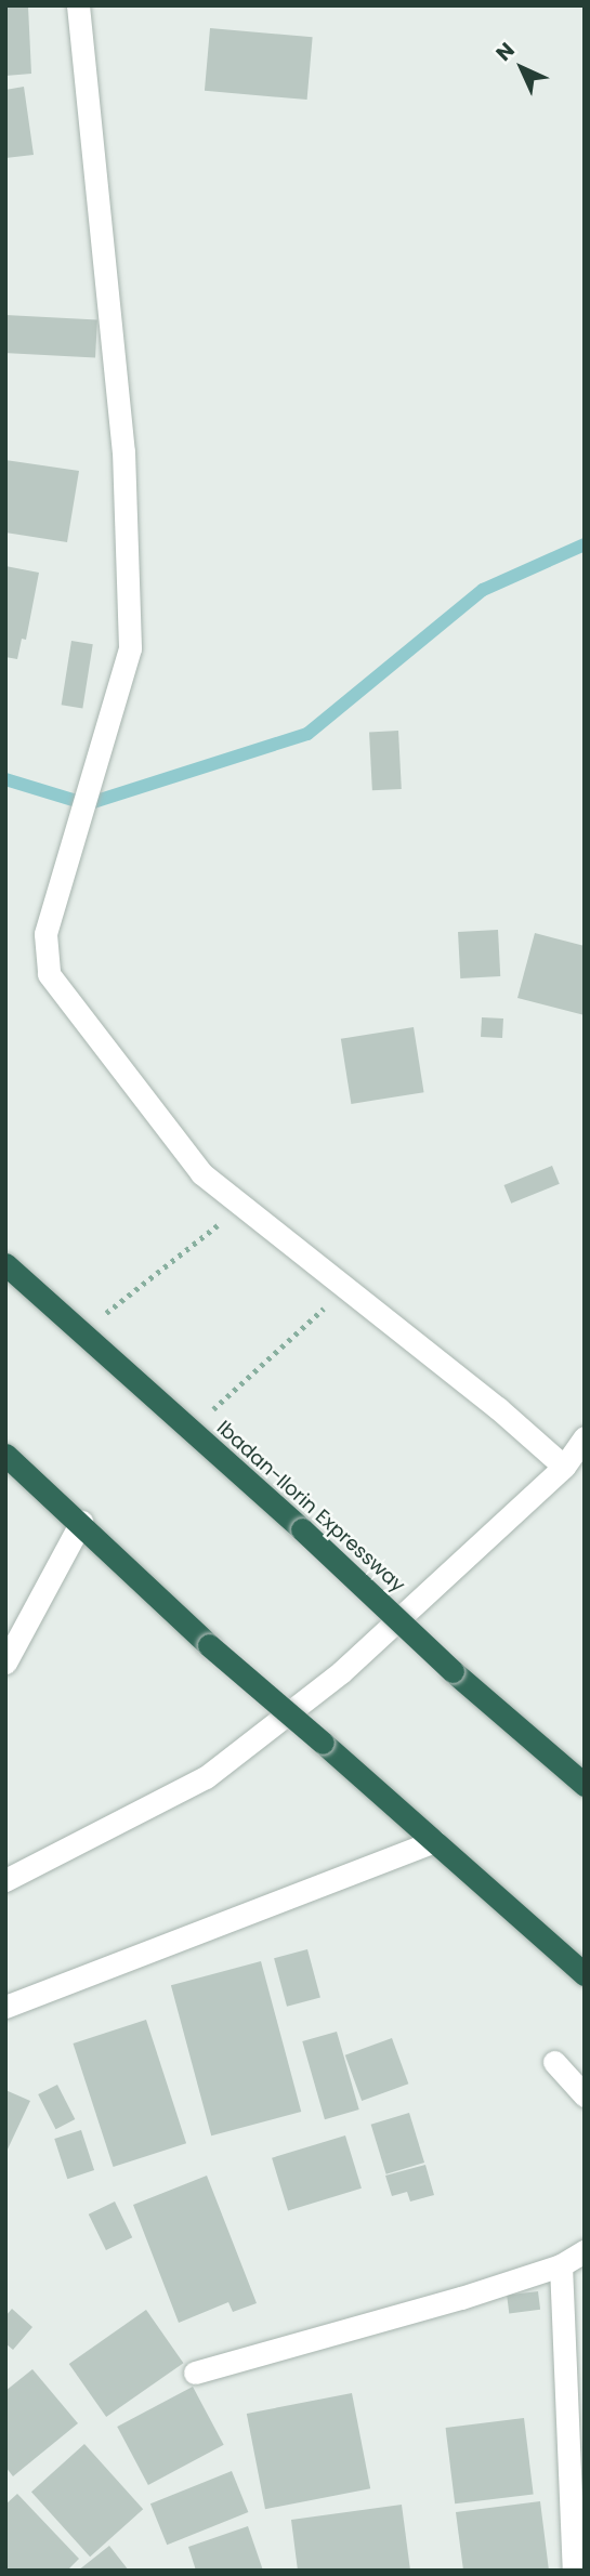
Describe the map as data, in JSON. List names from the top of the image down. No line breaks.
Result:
{"streets":{"highway":["Ibadan-Ilorin Expressway"]},"north":"top left"}
